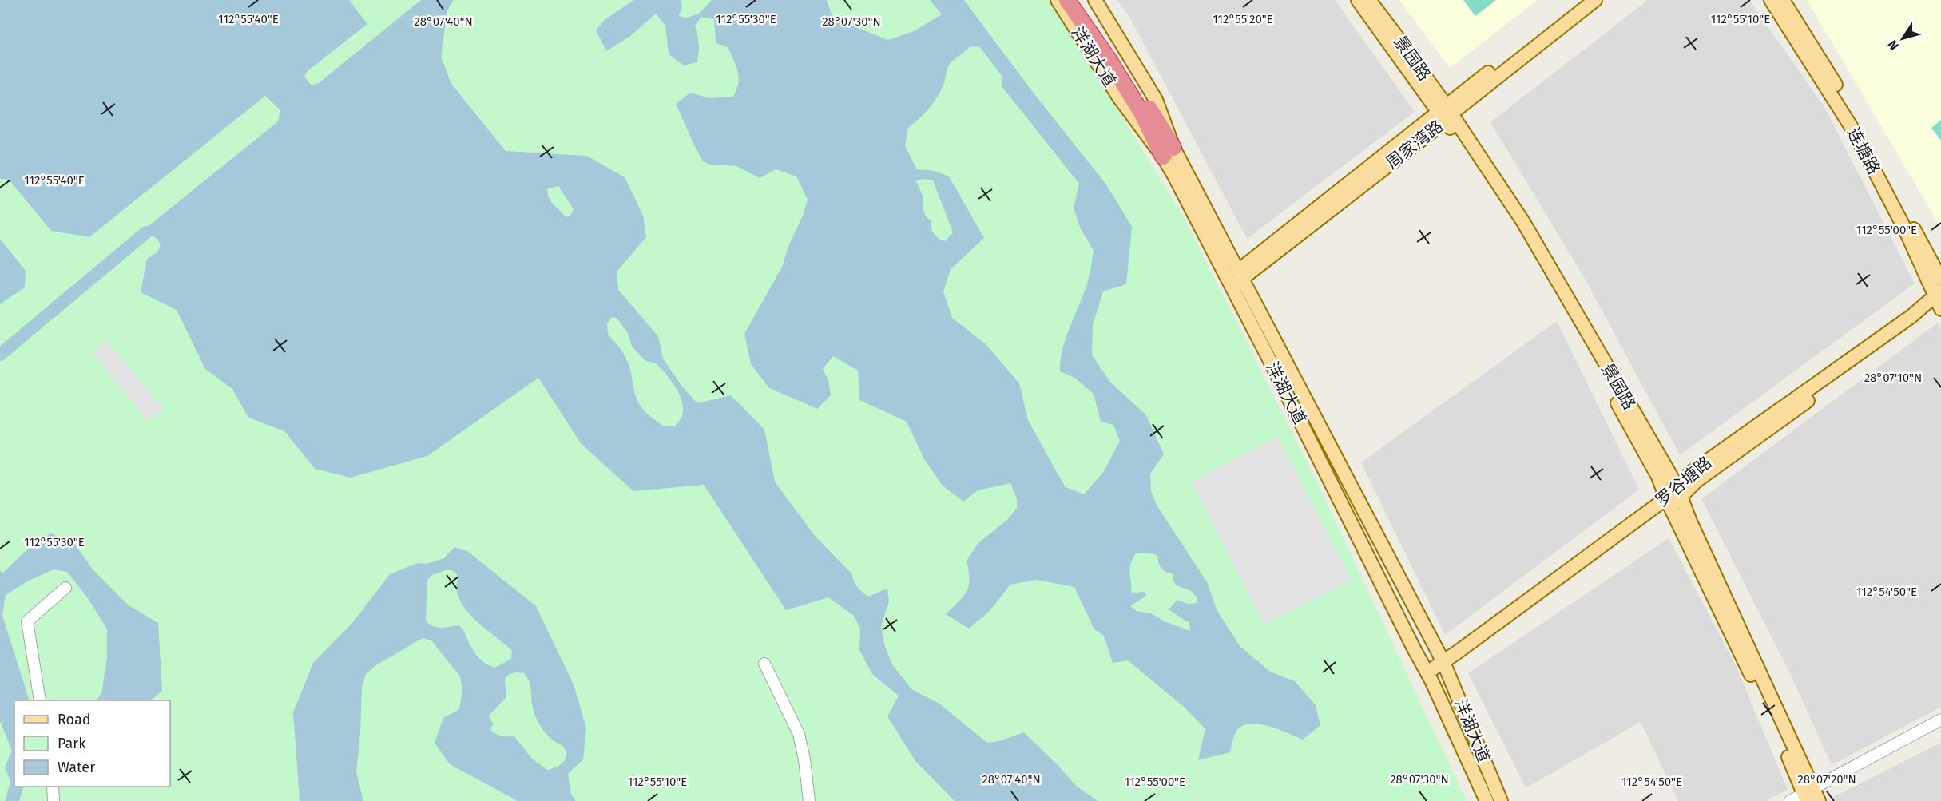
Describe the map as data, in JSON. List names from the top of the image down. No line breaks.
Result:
{"streets":{"main road":["洋湖大道","景园路","周家湾路","连塘路","罗谷塘路"]},"crossings":[["洋湖大道","周家湾路"],["洋湖大道","罗谷塘路"],["景园路","周家湾路"],["景园路","罗谷塘路"],["连塘路","罗谷塘路"]],"legend":["Road","Park","Water"],"north":"bottom left","coordinates":["112°55'40\"E","112°55'30\"E","112°55'20\"E","112°55'10\"E","28°07'40\"N","28°07'30\"N","112°55'00\"E","28°07'10\"N","112°54'50\"E","28°07'20\"N"]}
